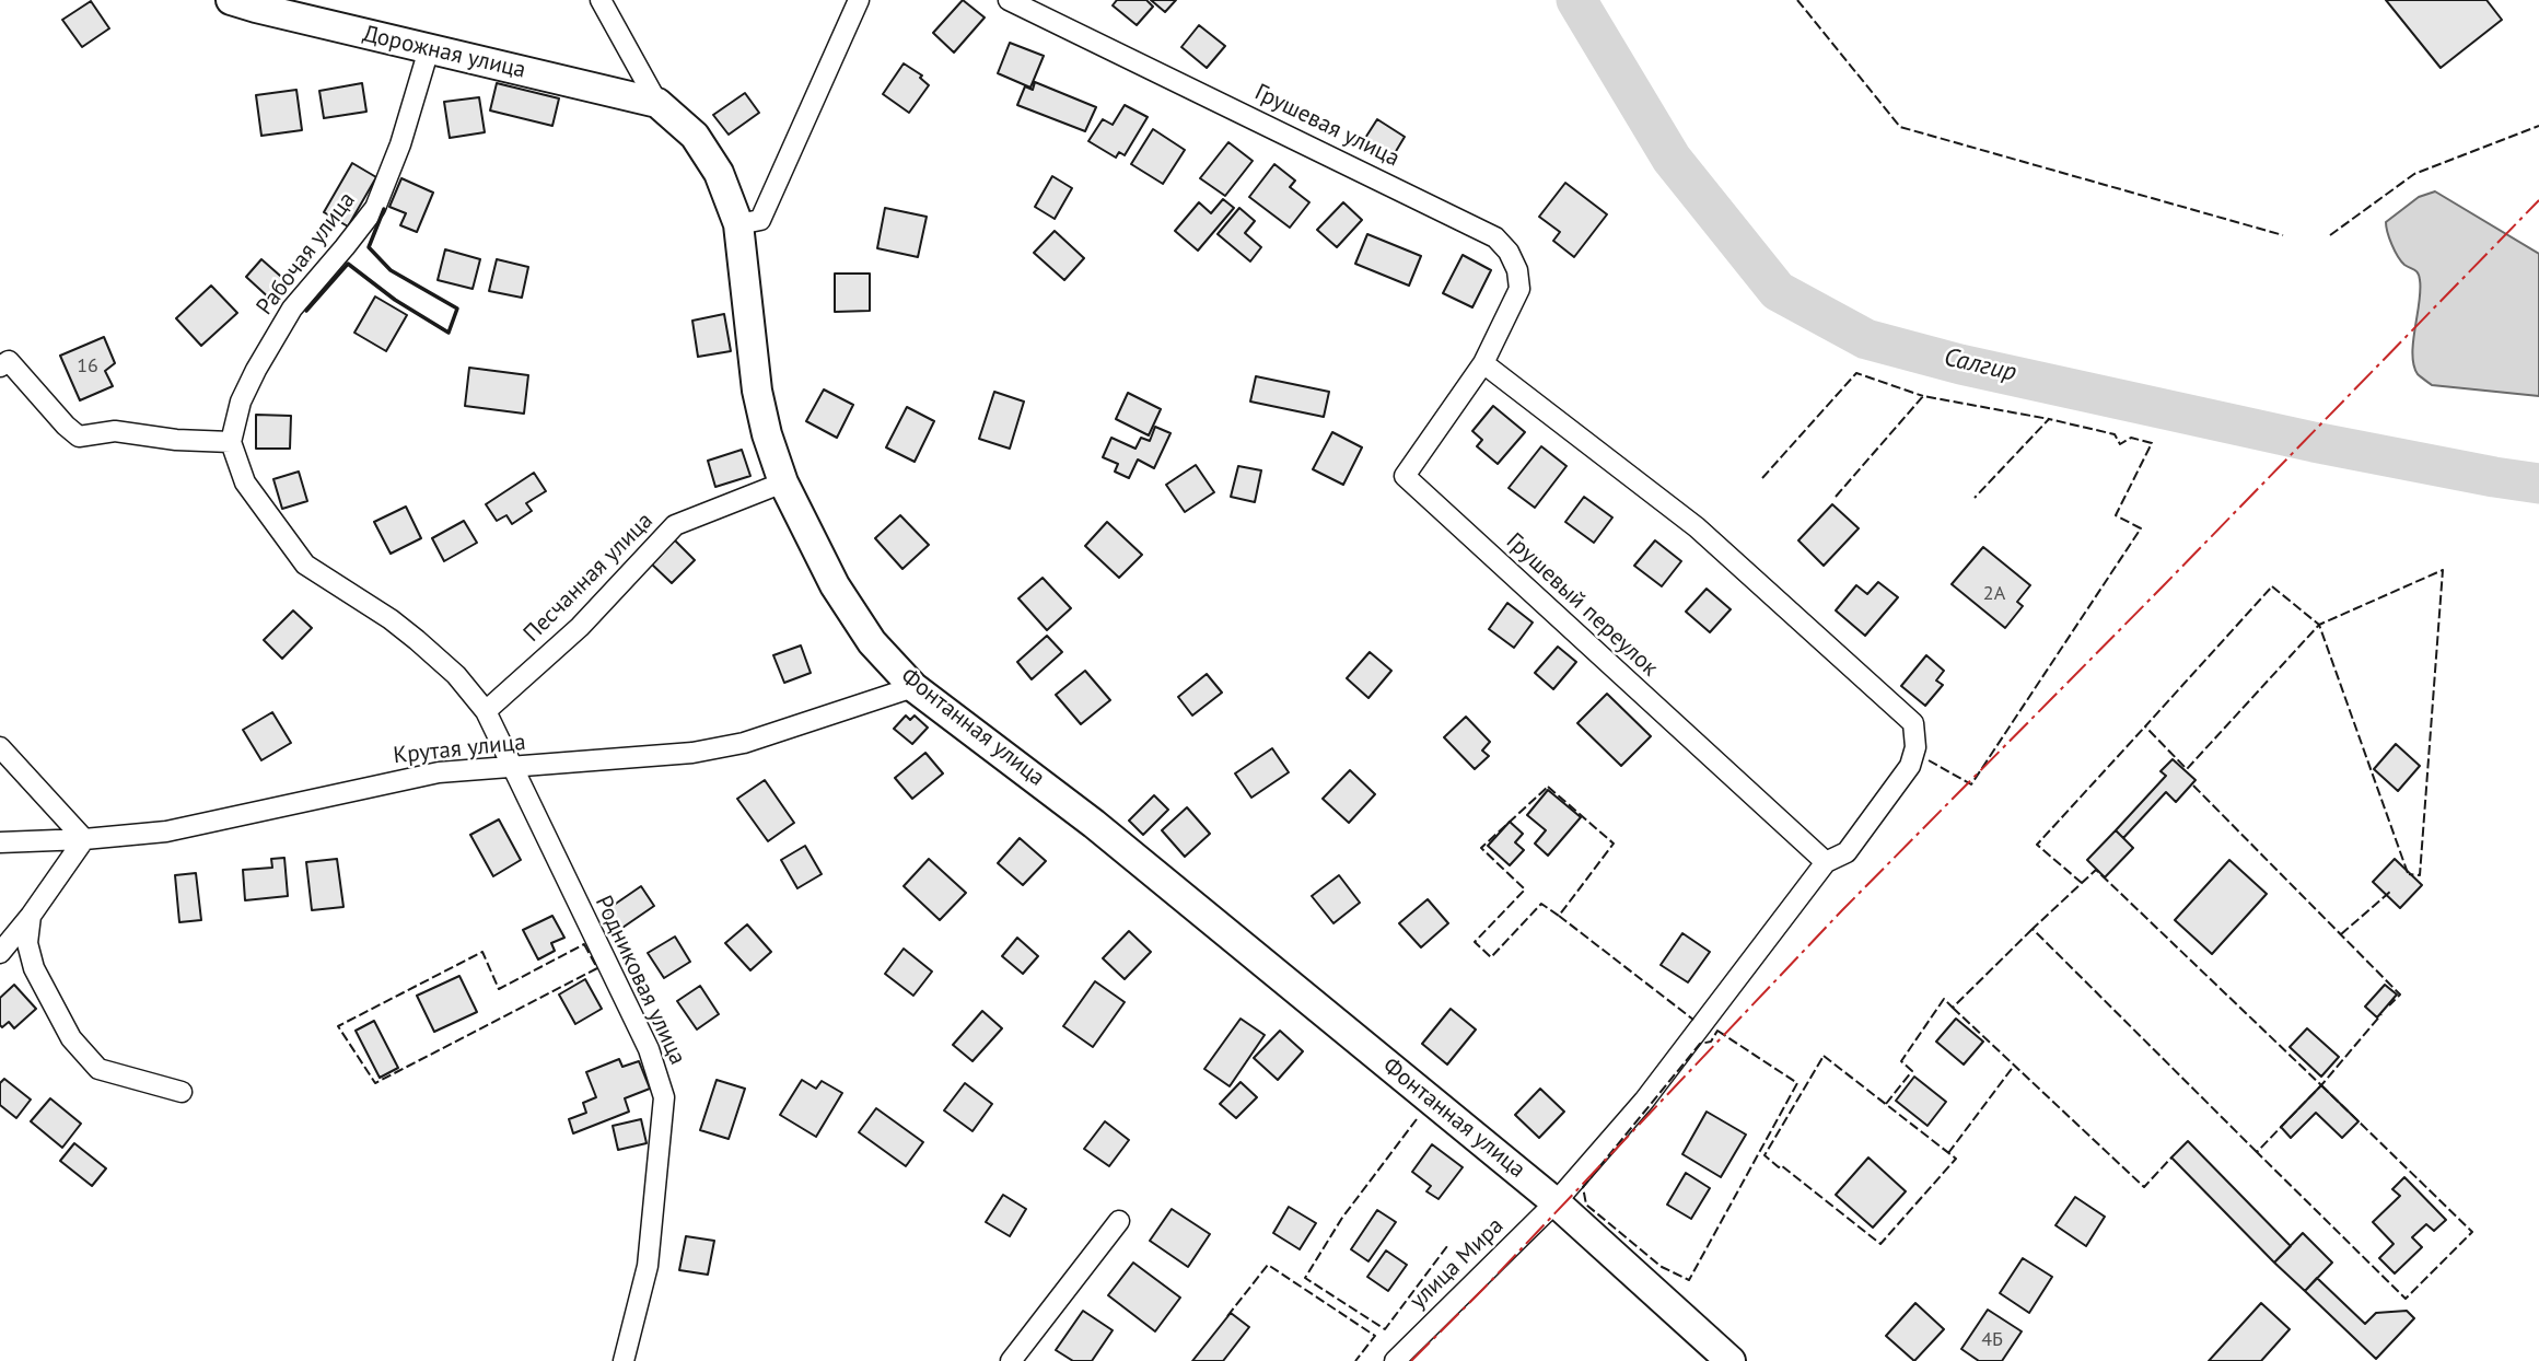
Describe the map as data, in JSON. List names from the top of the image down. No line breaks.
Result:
{"streets":{"main road":["Дорожная улица","Фонтанная улица"],"street":["Грушевая улица","Рабочая улица","Песчанная улица","Грушевый переулок","Крутая улица","Родниковая улица","улица Мира"]},"crossings":[["Дорожная улица","Рабочая улица"],["Дорожная улица","Фонтанная улица"],["Грушевая улица","Грушевый переулок"],["Грушевая улица","улица Мира"],["Песчанная улица","Фонтанная улица"],["Грушевый переулок","улица Мира"],["Фонтанная улица","Крутая улица"],["Фонтанная улица","улица Мира"],["Крутая улица","Родниковая улица"]],"water":["Салгир"],"house_numbers":["16","2А","4Б"]}
